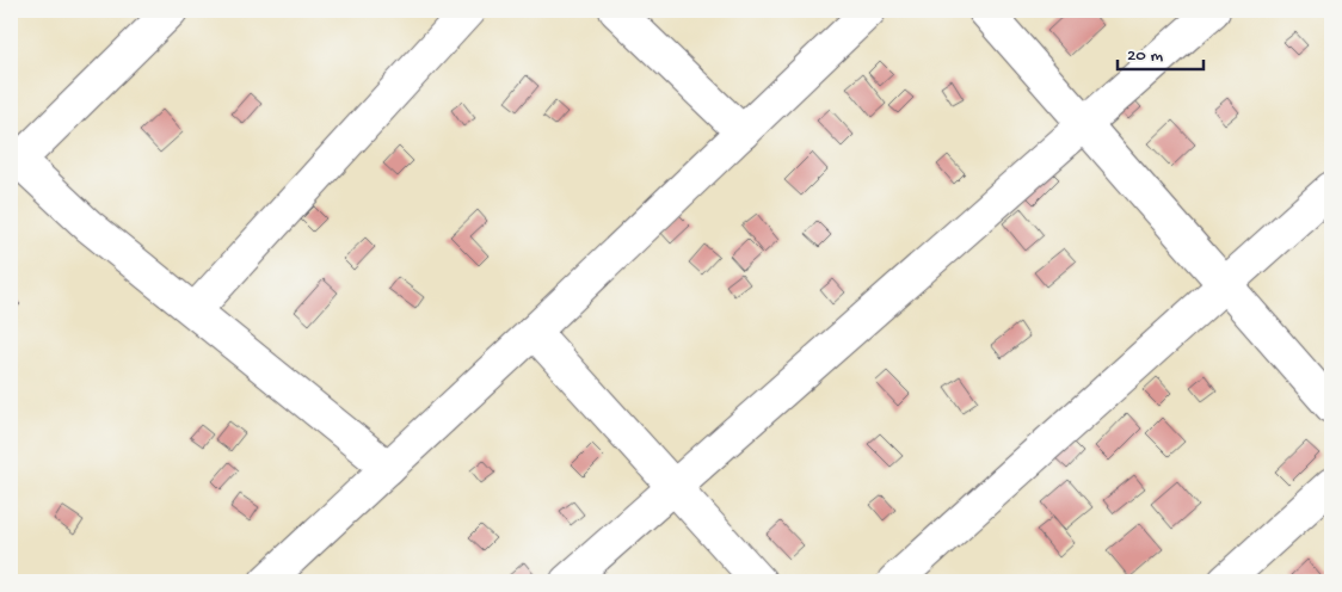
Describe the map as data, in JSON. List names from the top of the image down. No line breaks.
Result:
{"scale_bar":"20 m"}
